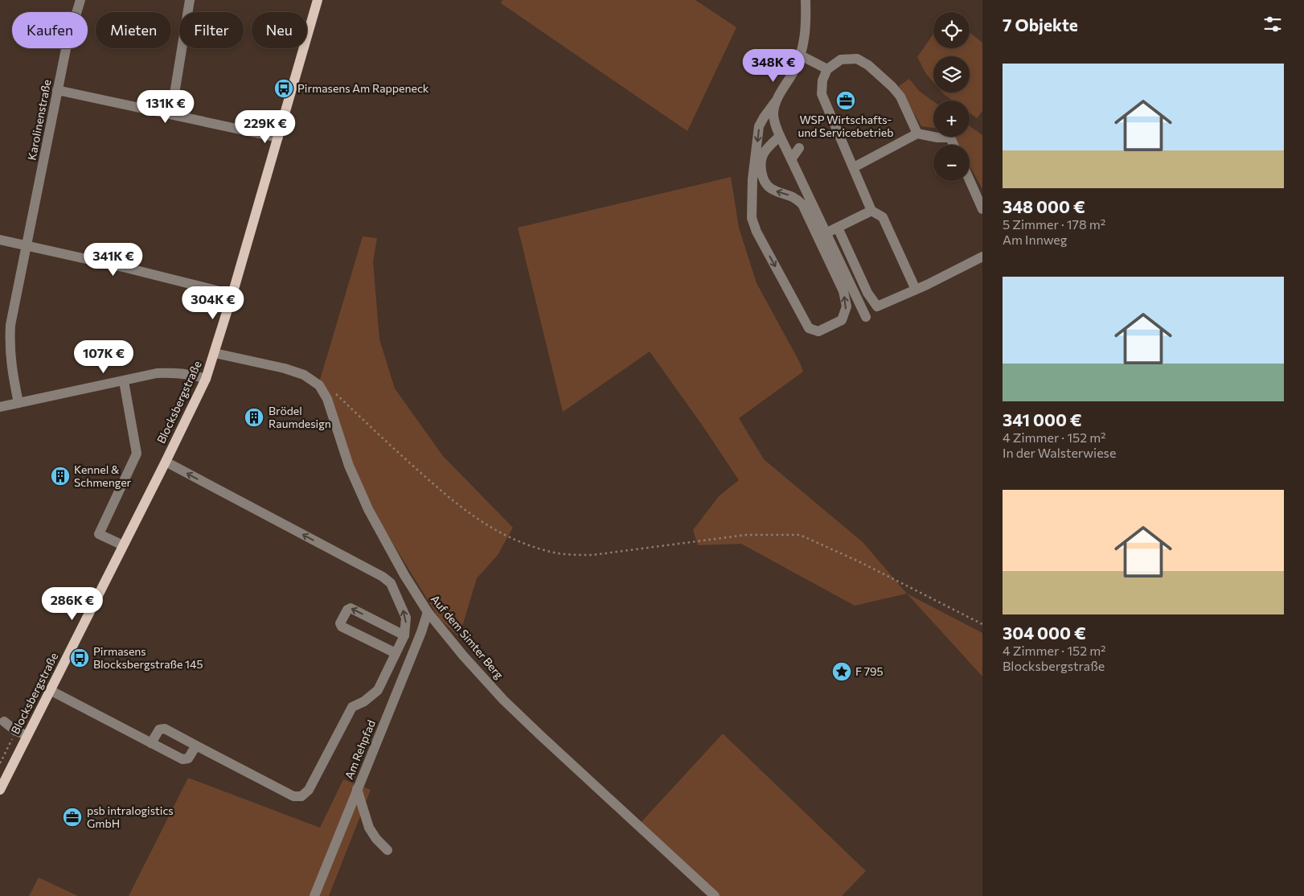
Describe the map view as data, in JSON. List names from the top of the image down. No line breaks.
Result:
{"streets":{"main road":["Blocksbergstraße"],"street":["Karolinenstraße","Auf dem Simter Berg","Am Rehpfad"]},"crossings":[["Blocksbergstraße","Auf dem Simter Berg"],["Auf dem Simter Berg","Am Rehpfad"]],"places":{"bus stop":["Pirmasens Am Rappeneck","Pirmasens Blocksbergstraße 145"],"office":["WSP Wirtschafts- und Servicebetrieb","psb intralogistics GmbH"],"building":["Brödel Raumdesign","Kennel & Schmenger"],"place":["F 795"]},"page":{"heading":"7 Objekte","map_buttons":["+","−"],"chip":["Kaufen","Mieten","Filter","Neu"],"list":[{"name":"348 000 €","note":"5 Zimmer · 178 m² · Am Innweg"},{"name":"341 000 €","note":"4 Zimmer · 152 m² · In der Walsterwiese"},{"name":"304 000 €","note":"4 Zimmer · 152 m² · Blocksbergstraße"}],"price":["348K €","131K €","229K €","341K €","304K €","107K €","286K €"]}}
